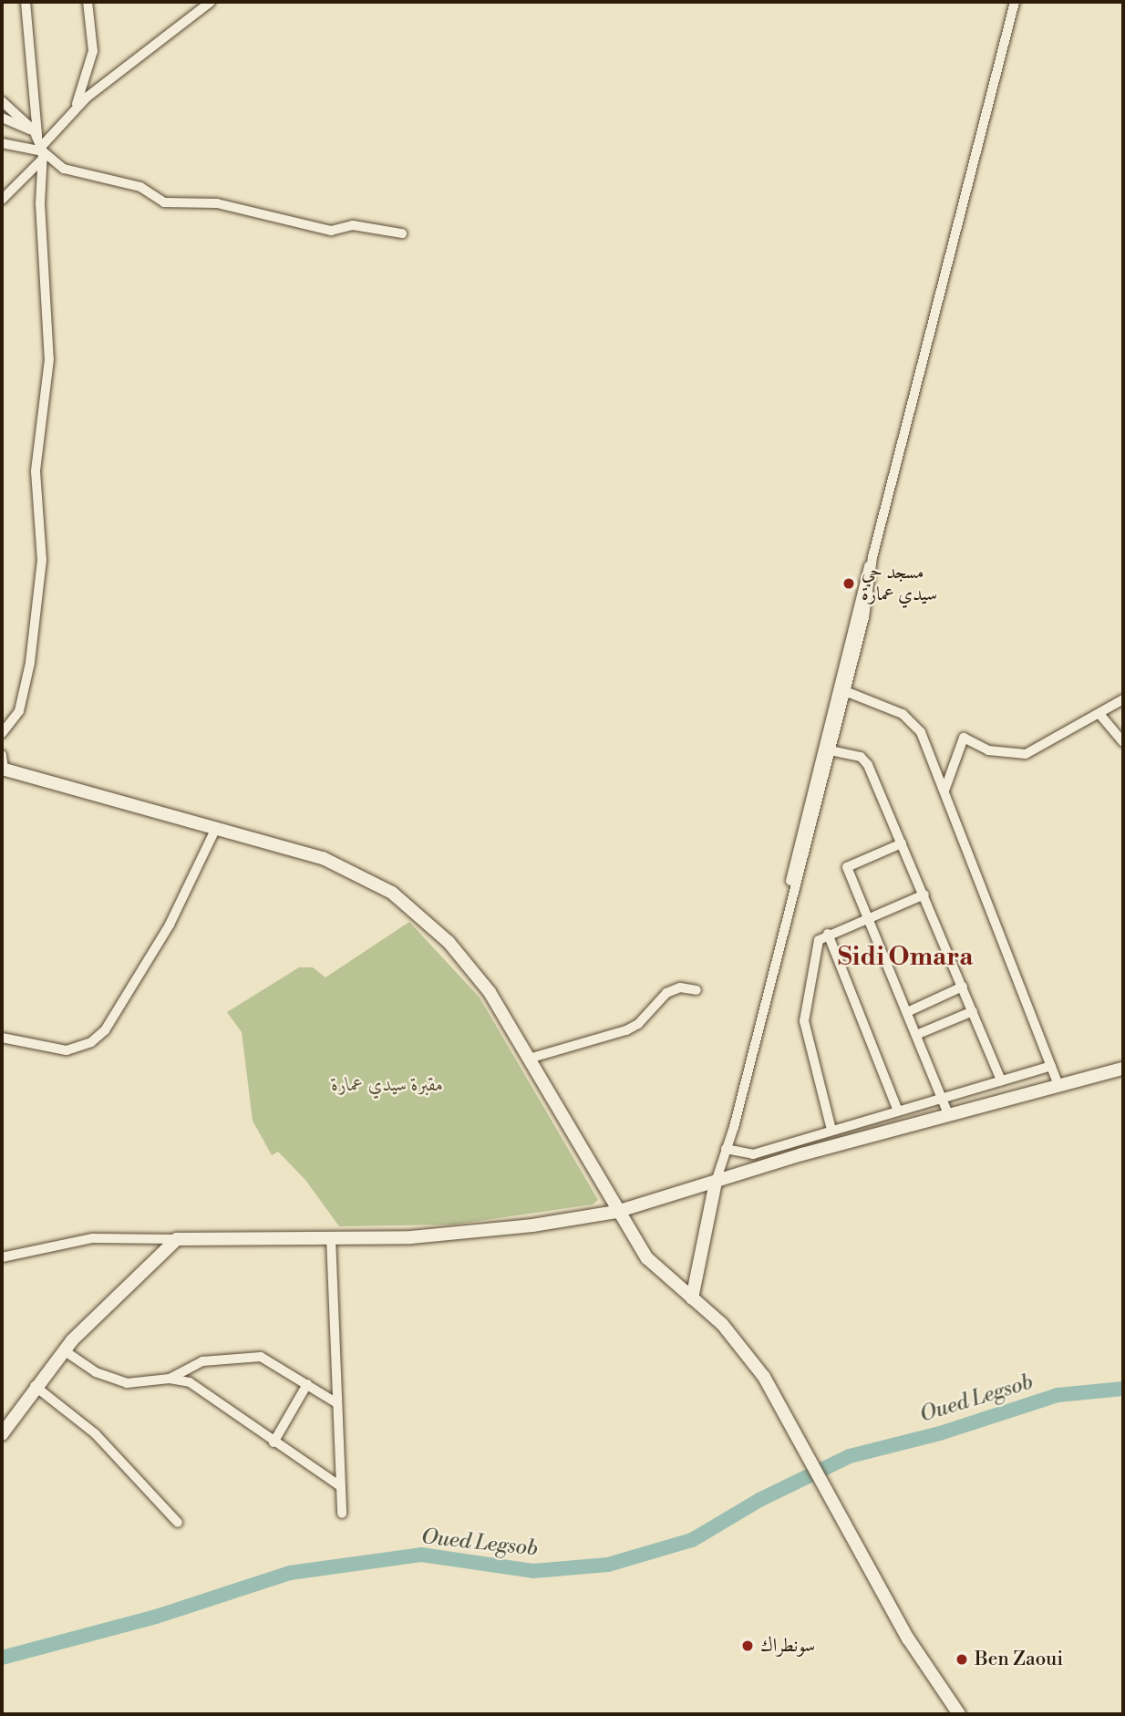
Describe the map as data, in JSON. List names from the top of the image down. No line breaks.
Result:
{"districts":["Sidi Omara"],"water":["Oued Legsob"],"parks":["مقبرة سيدي عمارة"],"places":["مسجد حي سيدي عمارة","سونطراك","Ben Zaoui"]}
